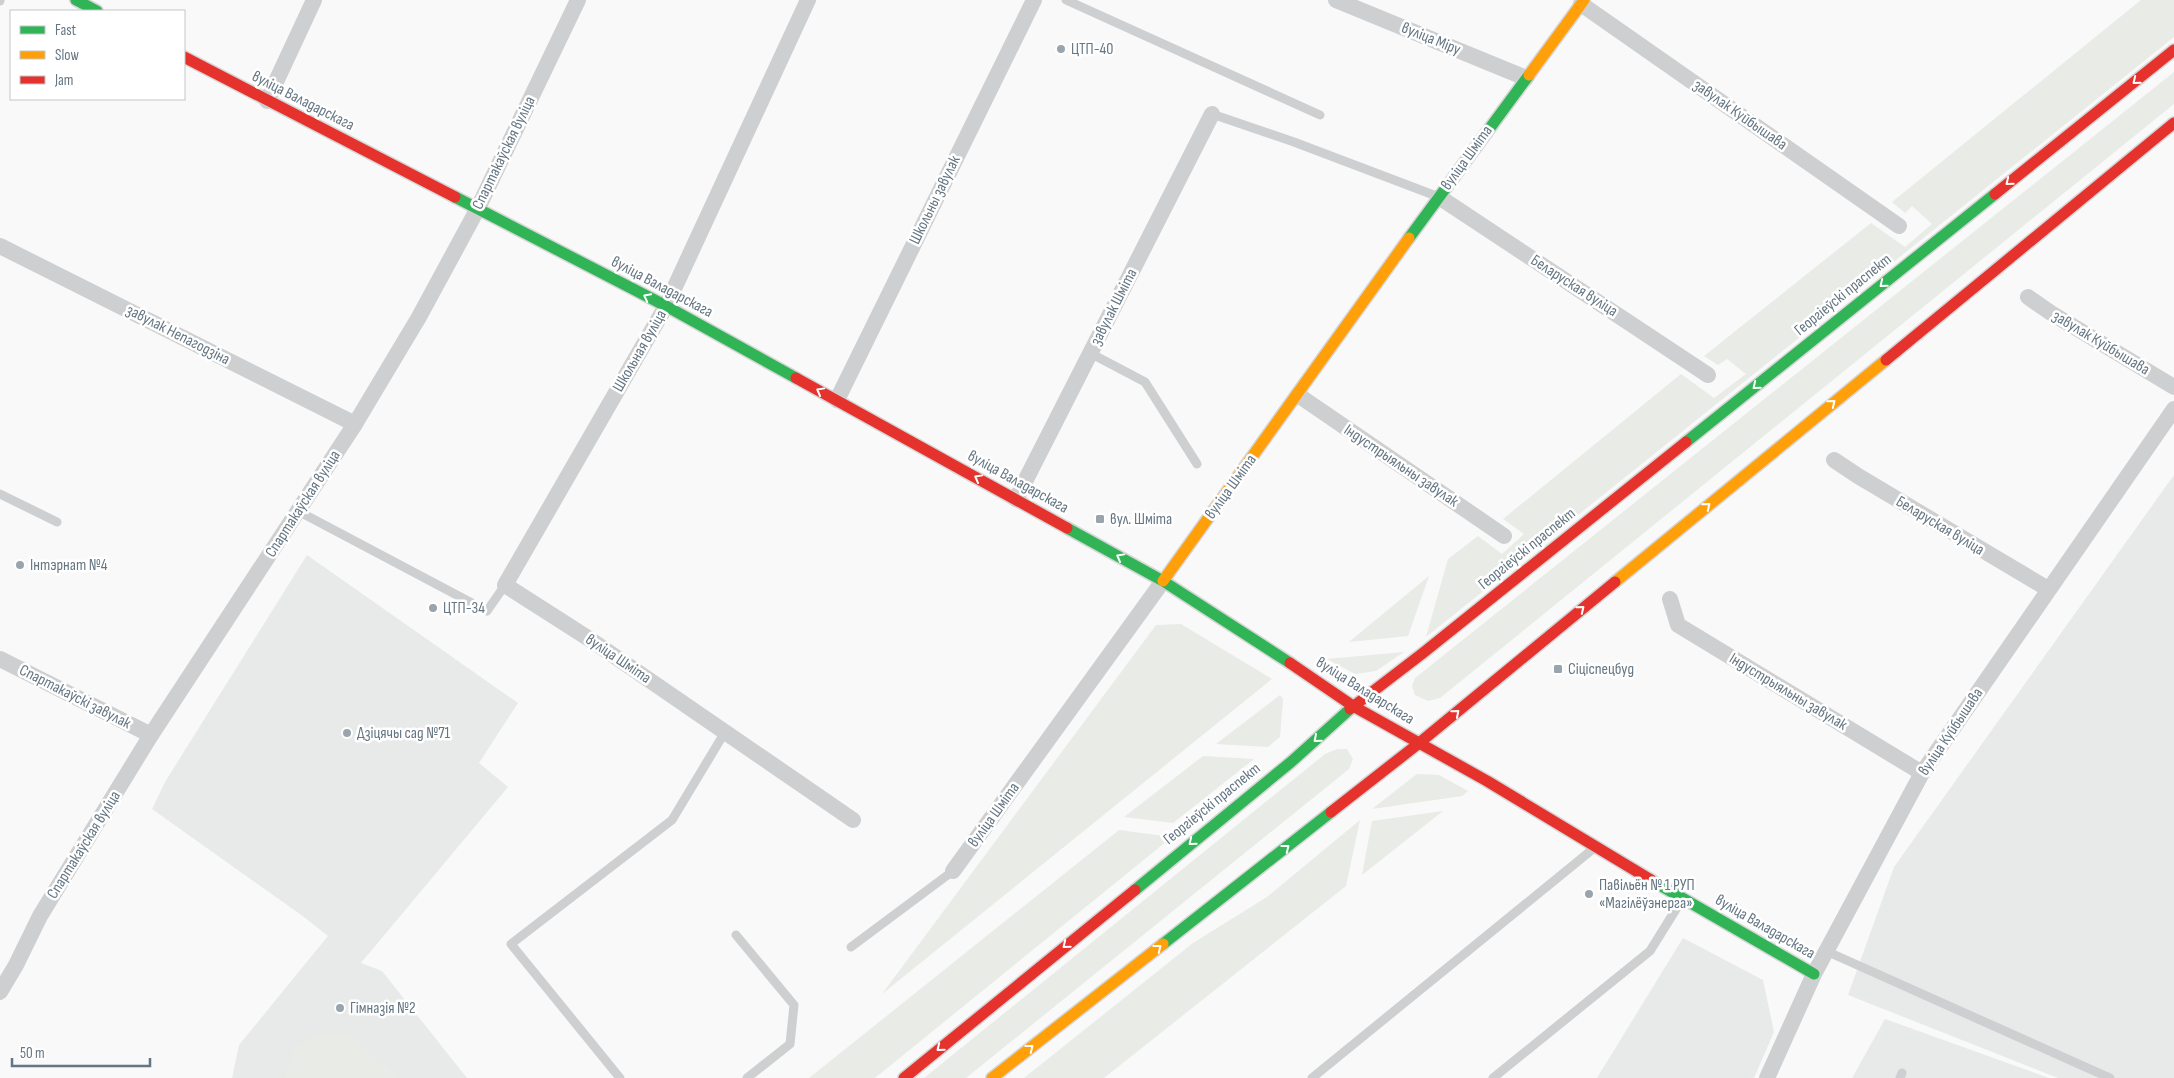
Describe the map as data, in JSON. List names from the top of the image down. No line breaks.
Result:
{"streets":{"main road":["вуліца Валадарскага","вуліца Шміта","Георгіеўскі праспект"],"street":["вуліца Міру","завулак Куйбышава","Спартакаўская вуліца","Школьны завулак","Беларуская вуліца","завулак Шміта","завулак Непагодзіна","Школьная вуліца","Індустрыяльны завулак","Спартакаўскі завулак","вуліца Куйбышава"]},"crossings":[["вуліца Міру","вуліца Шміта"],["вуліца Валадарскага","Спартакаўская вуліца"],["вуліца Валадарскага","вуліца Шміта"],["вуліца Валадарскага","Школьны завулак"],["вуліца Валадарскага","Георгіеўскі праспект"],["вуліца Валадарскага","завулак Шміта"],["вуліца Валадарскага","Школьная вуліца"],["вуліца Валадарскага","вуліца Куйбышава"],["завулак Куйбышава","вуліца Шміта"],["Спартакаўская вуліца","завулак Непагодзіна"],["Спартакаўская вуліца","Спартакаўскі завулак"],["вуліца Шміта","Беларуская вуліца"],["вуліца Шміта","Школьная вуліца"],["вуліца Шміта","Індустрыяльны завулак"],["Беларуская вуліца","вуліца Куйбышава"],["Індустрыяльны завулак","вуліца Куйбышава"]],"one_way":["вуліца Валадарскага"],"places":{"other":["ЦТП-40","Інтэрнат №4","ЦТП-34","Дзіцячы сад №71","Павільён № 1 РУП «Магілёўэнерга»","Гімназія №2"],"transit":["вул. Шміта","Сіціспецбуд"]},"legend":["Fast","Slow","Jam"],"scale_bar":"50 m"}
